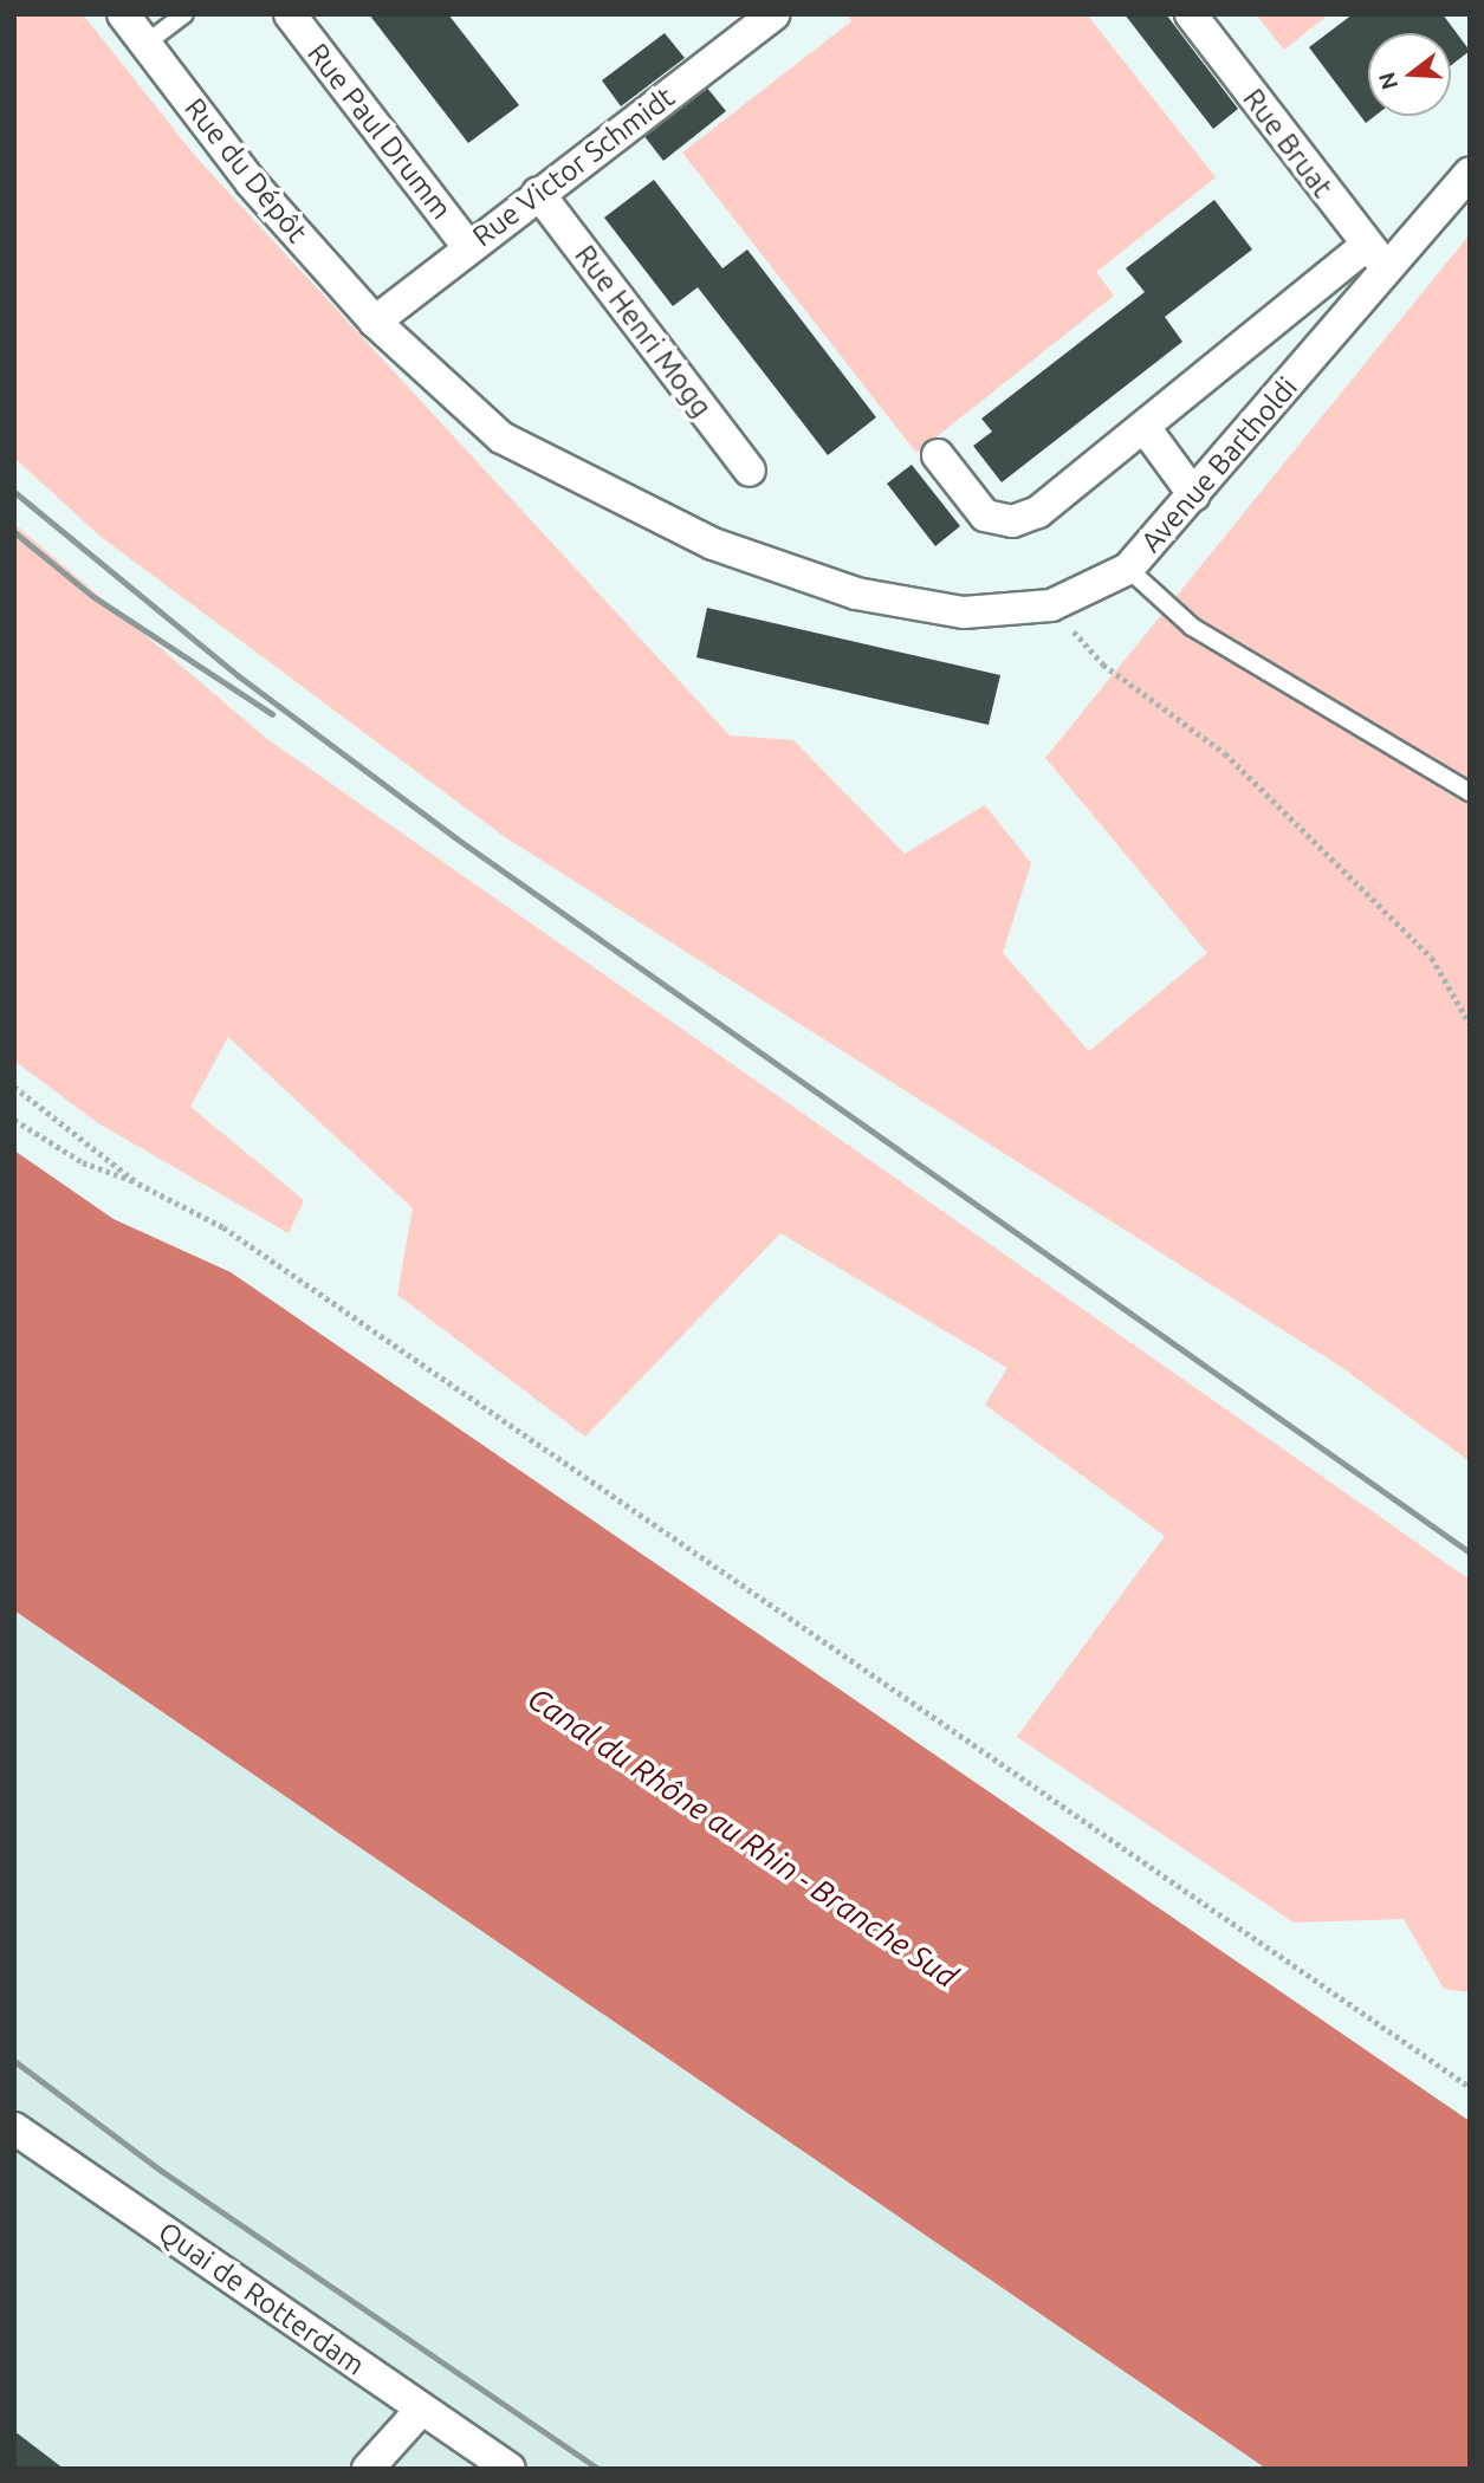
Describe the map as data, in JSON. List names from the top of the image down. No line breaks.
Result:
{"streets":{"street":["Rue Paul Drumm","Rue Bruat","Rue Victor Schmidt","Rue du Dépôt","Rue Henri Mogg","Avenue Bartholdi","Quai de Rotterdam"]},"crossings":[["Rue Paul Drumm","Rue Victor Schmidt"],["Rue Bruat","Avenue Bartholdi"],["Rue Victor Schmidt","Rue du Dépôt"],["Rue Victor Schmidt","Rue Henri Mogg"],["Rue Victor Schmidt","Avenue Bartholdi"],["Rue du Dépôt","Avenue Bartholdi"]],"water":["Canal du Rhône au Rhin - Branche Sud"],"north":"left"}
